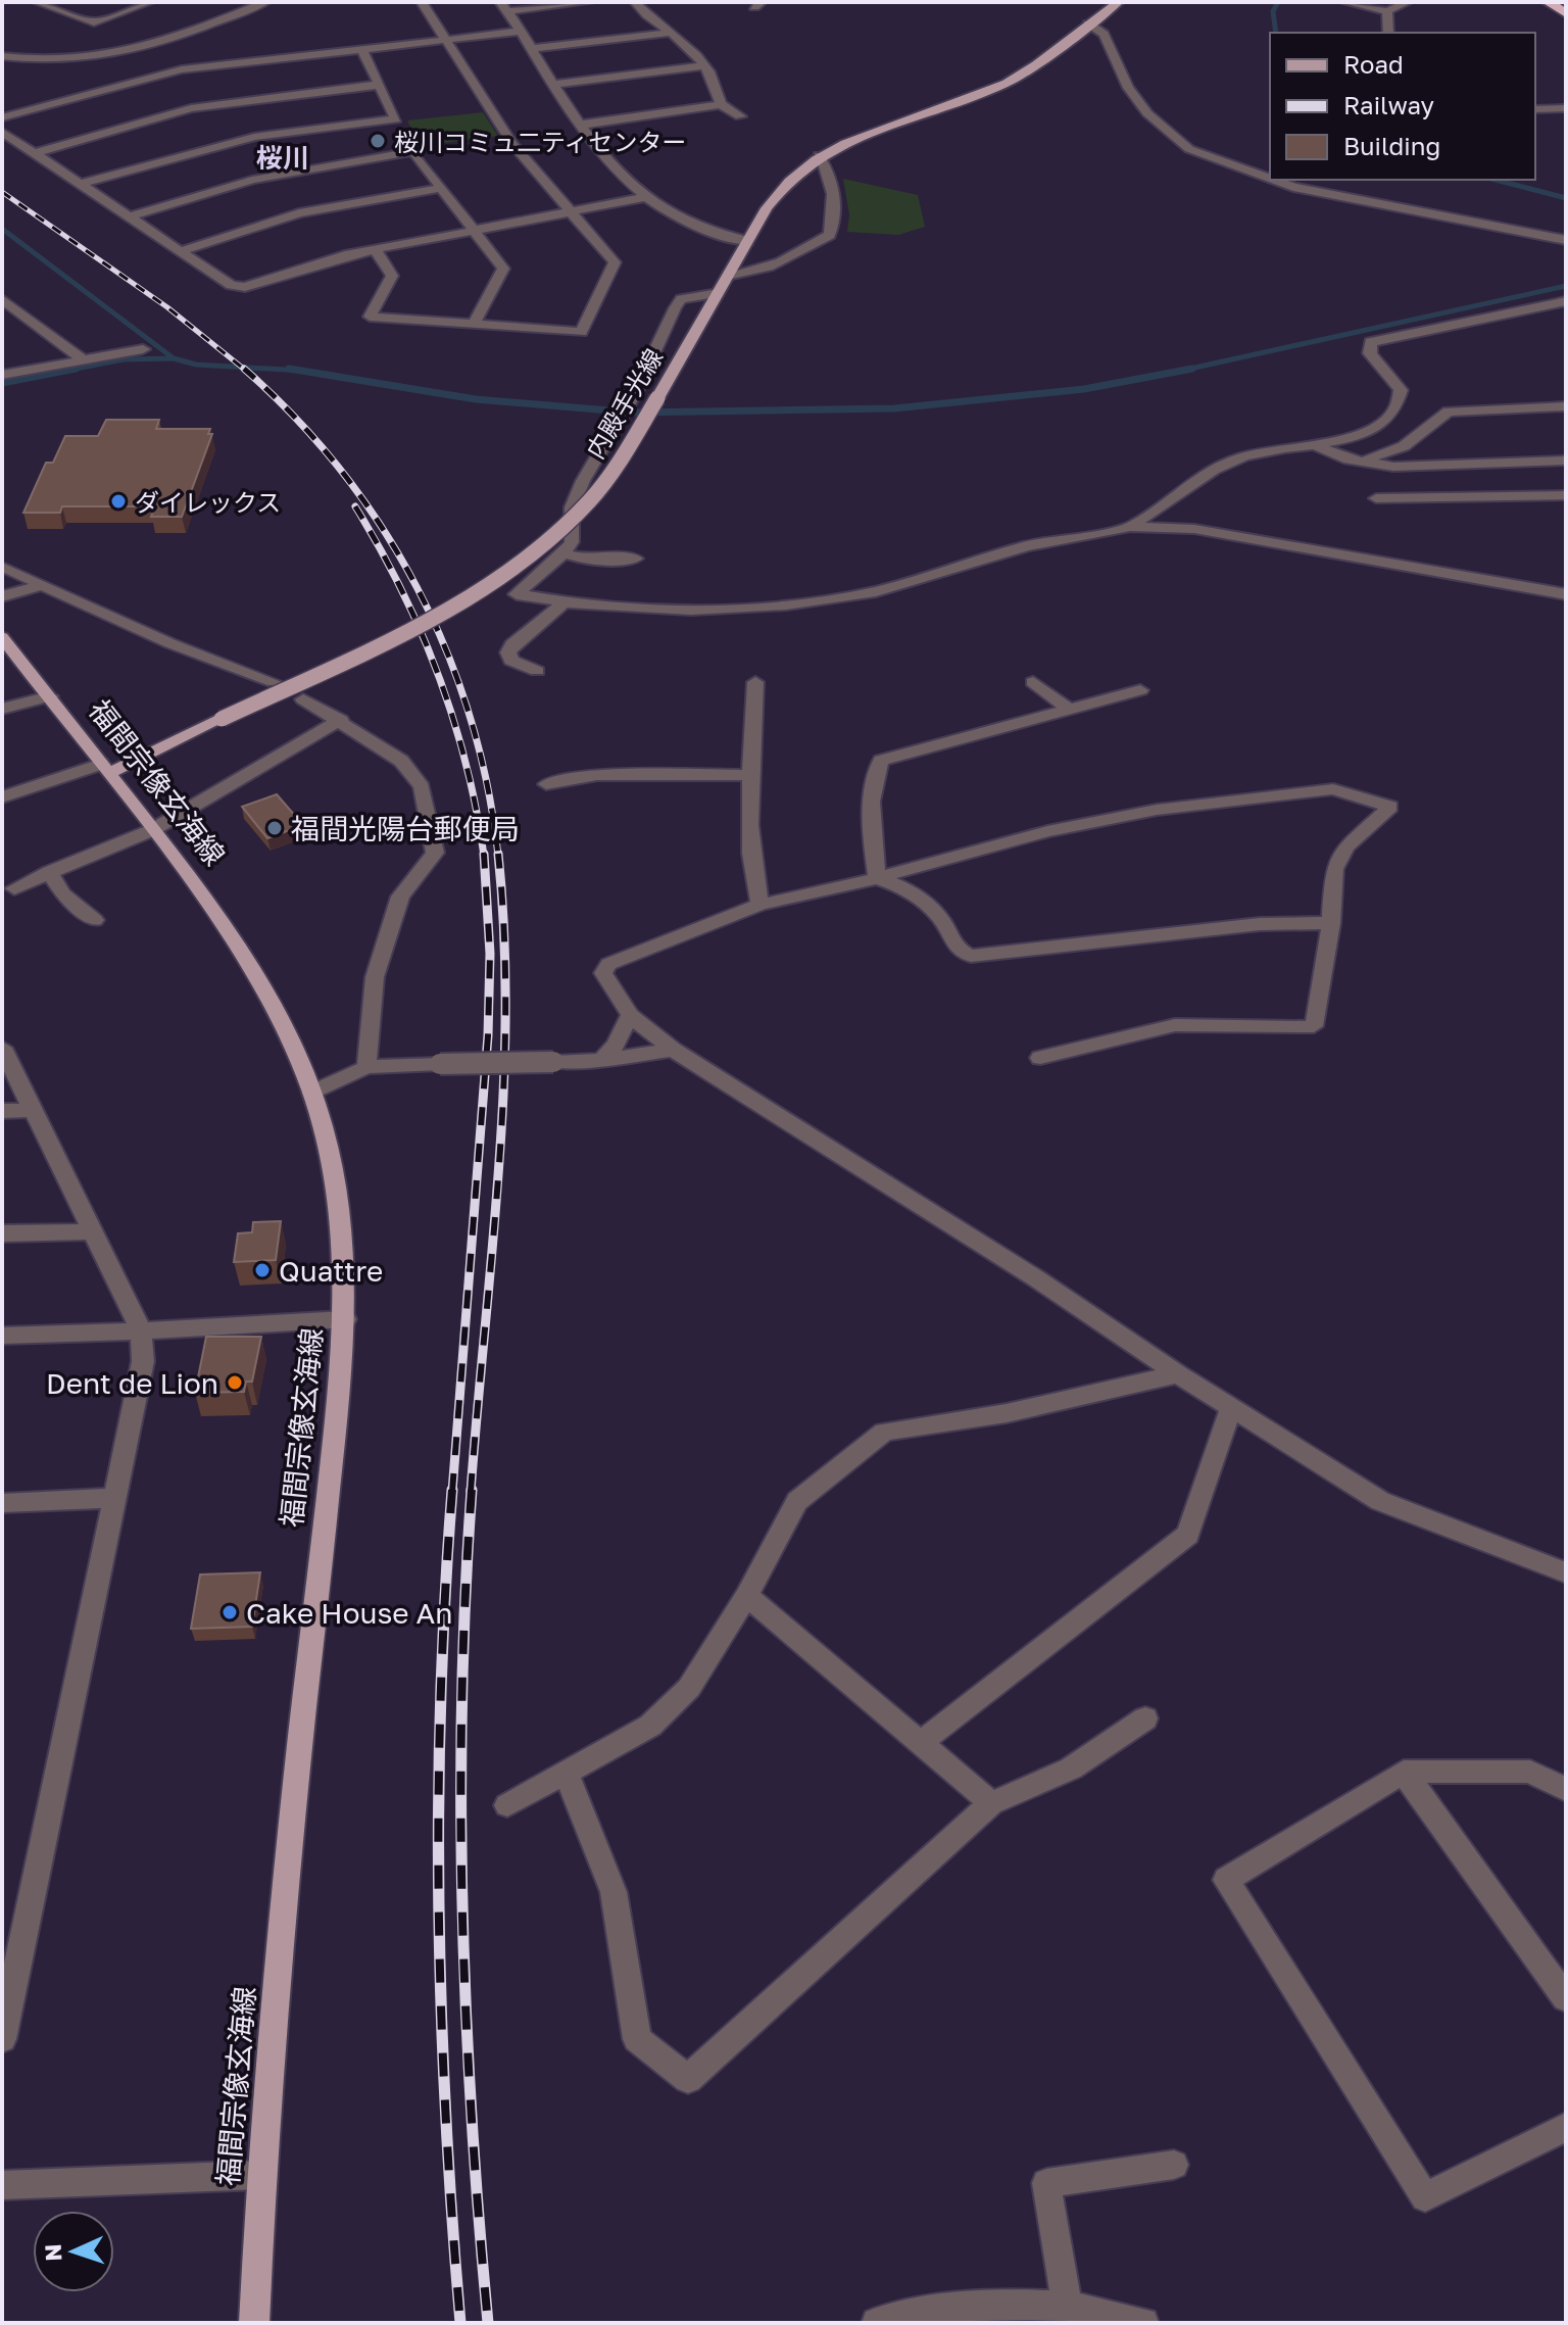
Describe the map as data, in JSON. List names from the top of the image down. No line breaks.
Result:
{"streets":{"main road":["内殿手光線","福間宗像玄海線"]},"crossings":[["内殿手光線","福間宗像玄海線"]],"districts":["桜川"],"places":["桜川コミュ二ティセンター","ダイレックス","福間光陽台郵便局","Quattre","Dent de Lion","Cake House An"],"legend":["Road","Railway","Building"],"north":"left"}
